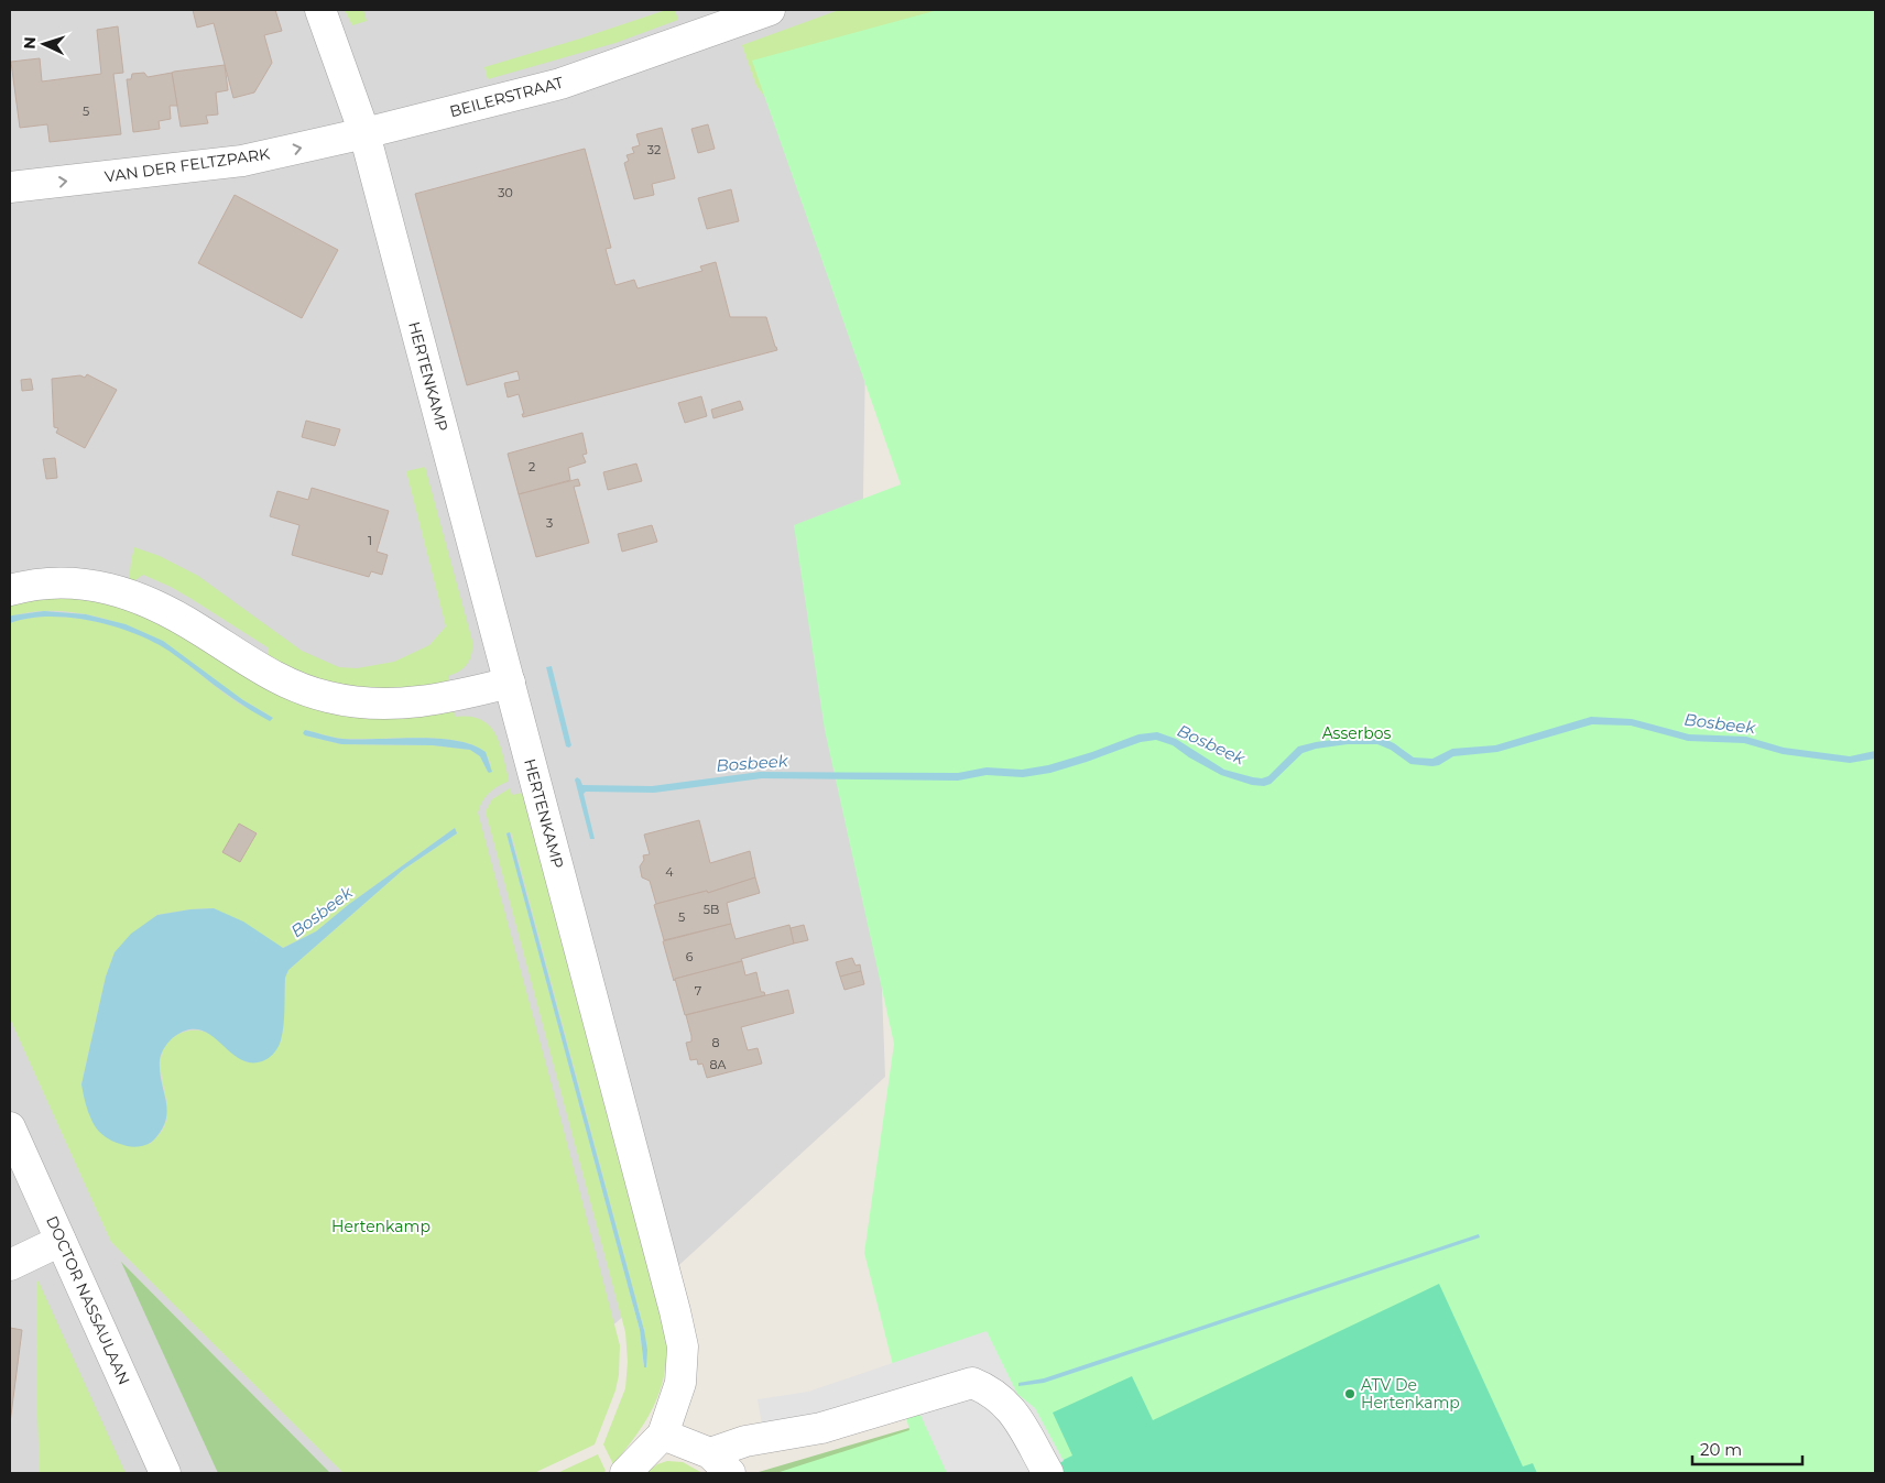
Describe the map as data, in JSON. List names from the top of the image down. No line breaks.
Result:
{"streets":{"street":["BEILERSTRAAT","VAN DER FELTZPARK","HERTENKAMP","DOCTOR NASSAULAAN"]},"crossings":[["BEILERSTRAAT","VAN DER FELTZPARK"],["BEILERSTRAAT","HERTENKAMP"],["VAN DER FELTZPARK","HERTENKAMP"]],"one_way":["VAN DER FELTZPARK"],"water":["Bosbeek"],"parks":["Asserbos","Hertenkamp"],"places":["ATV De Hertenkamp"],"house_numbers":["5","32","30","2","3","1","4","5B","5","6","7","8","8A"],"scale_bar":"20 m","north":"left"}
